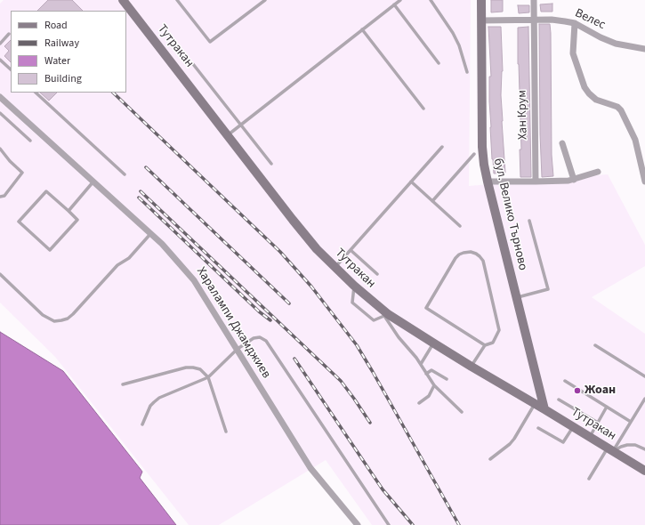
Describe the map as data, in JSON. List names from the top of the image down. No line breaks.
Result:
{"streets":{"street":["Велес","Тутракан","Хан Крум","бул. Велико Търново","Харалампи Джамджиев"]},"crossings":[["Велес","Хан Крум"],["Велес","бул. Велико Търново"],["Тутракан","бул. Велико Търново"]],"places":["Жоан"],"legend":["Road","Railway","Water","Building"]}
